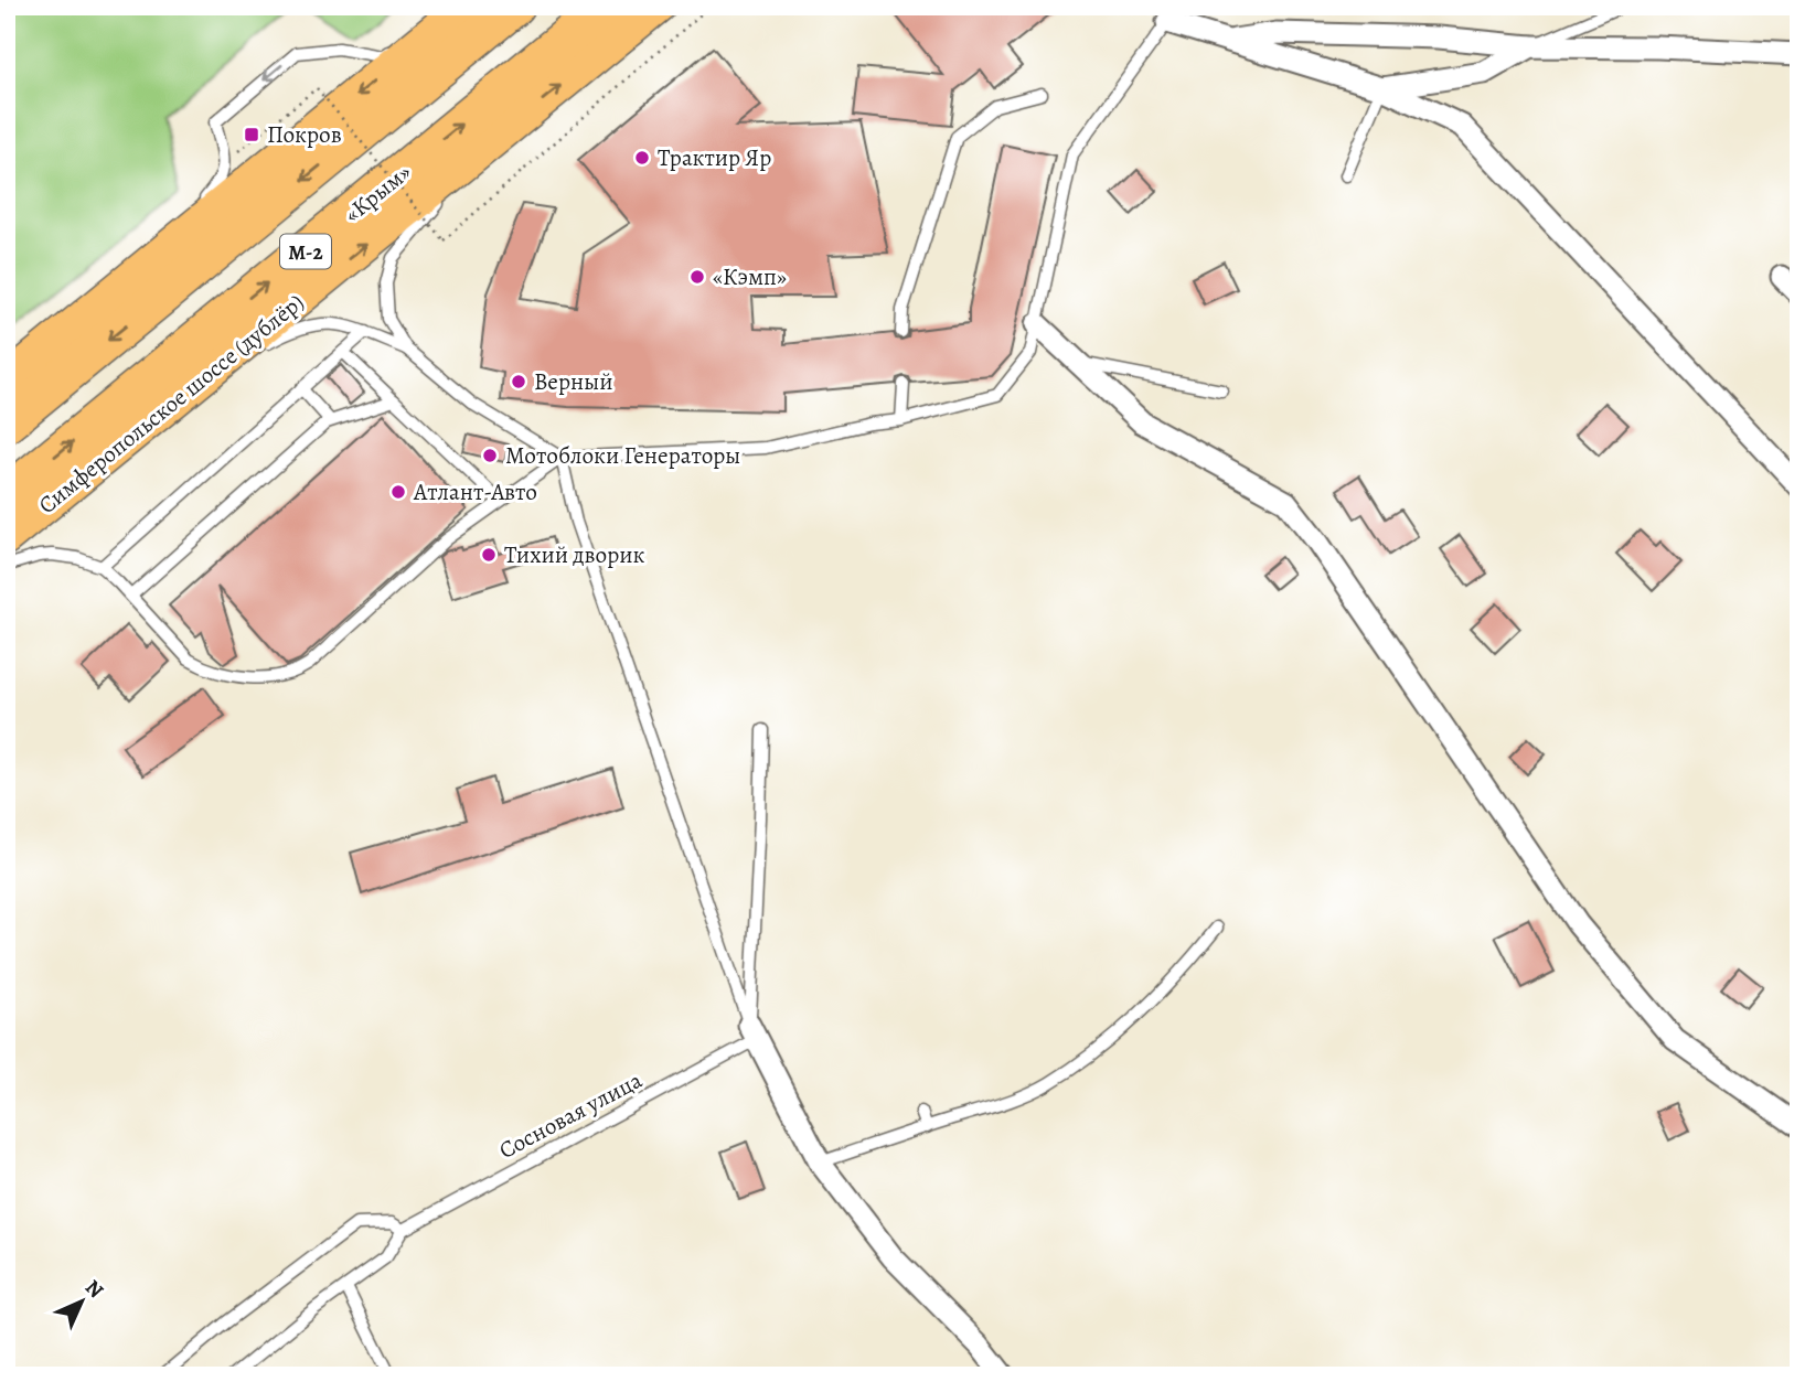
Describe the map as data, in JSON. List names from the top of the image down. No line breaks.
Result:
{"streets":{"highway":["«Крым»","М-2"],"main road":["Симферопольское шоссе (дублёр)"],"lane":["Сосновая улица"]},"places":{"transit":["Покров"],"other":["Трактир Яр","«Кэмп»","Верный","Мотоблоки Генераторы","Атлант-Авто","Тихий дворик"]},"north":"top right"}
